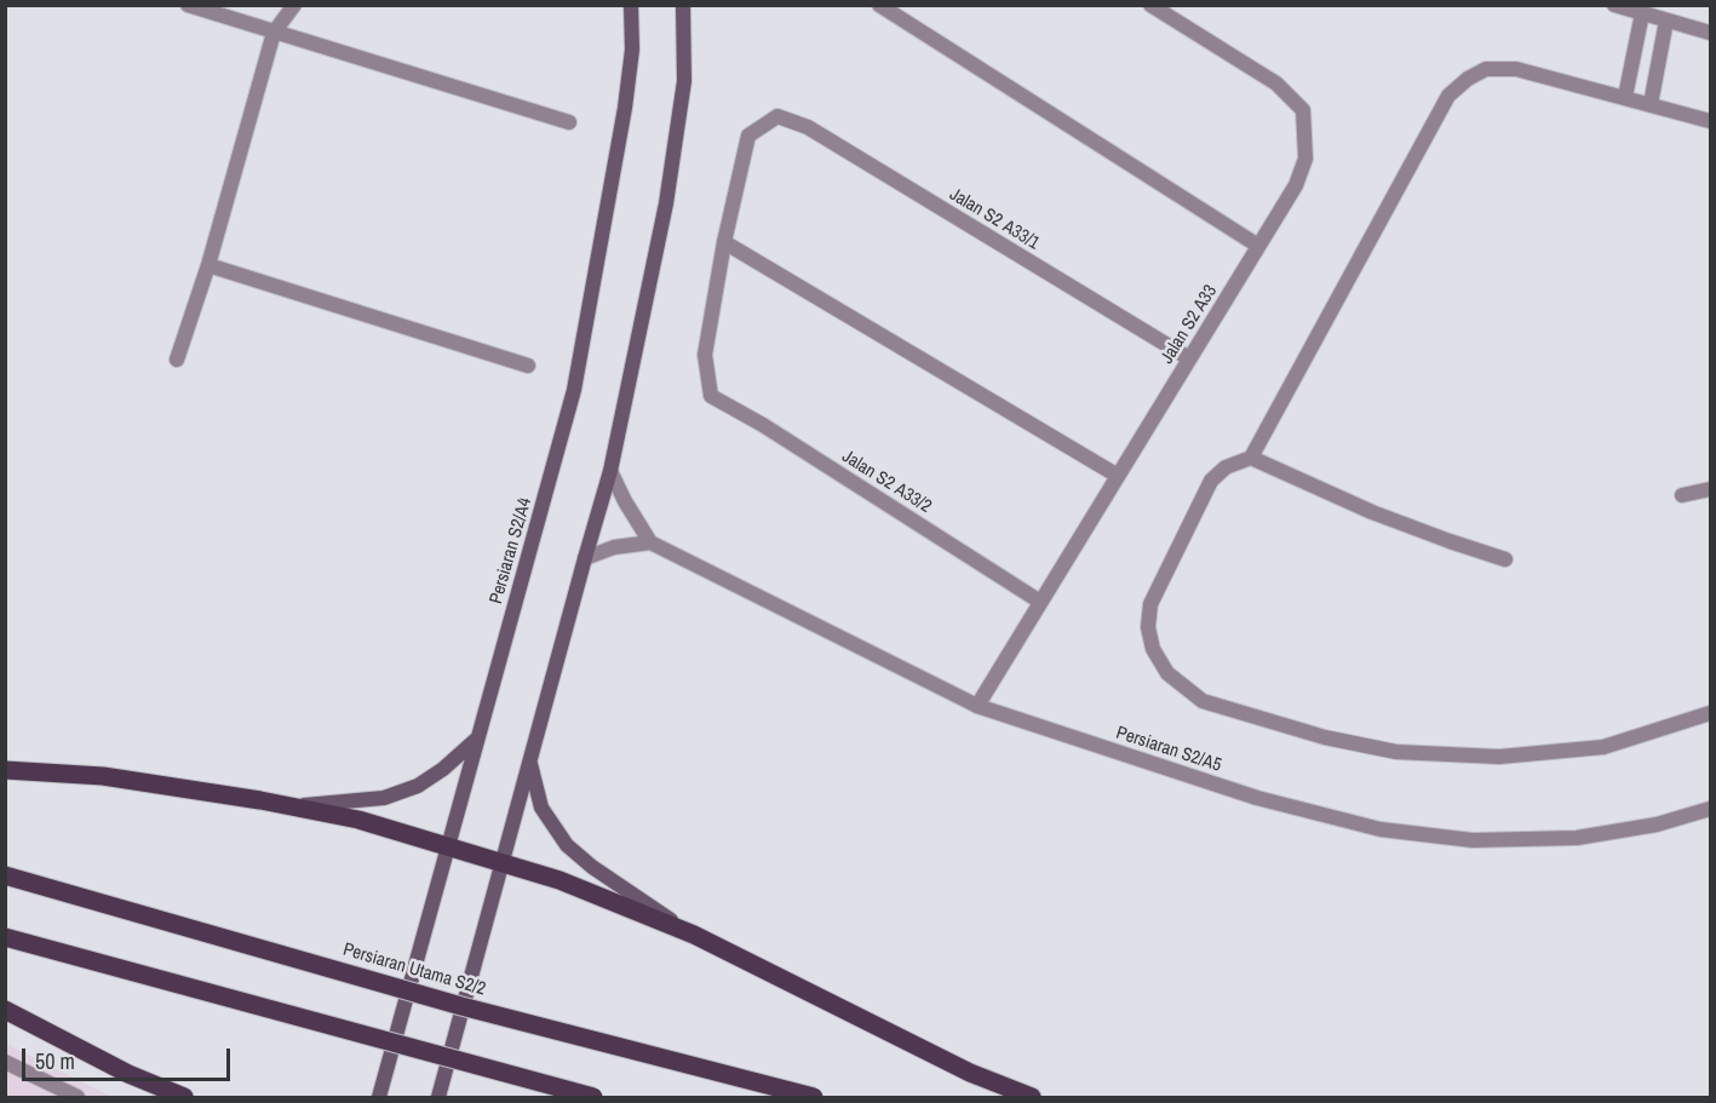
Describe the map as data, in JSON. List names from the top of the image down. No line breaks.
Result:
{"streets":{"main road":["Persiaran S2/A4","Persiaran Utama S2/2"],"street":["Jalan S2 A33/1","Jalan S2 A33","Jalan S2 A33/2","Persiaran S2/A5"]},"crossings":[["Jalan S2 A33/1","Jalan S2 A33"],["Jalan S2 A33/1","Jalan S2 A33/2"],["Jalan S2 A33","Jalan S2 A33/2"],["Jalan S2 A33","Persiaran S2/A5"]],"scale_bar":"50 m"}
